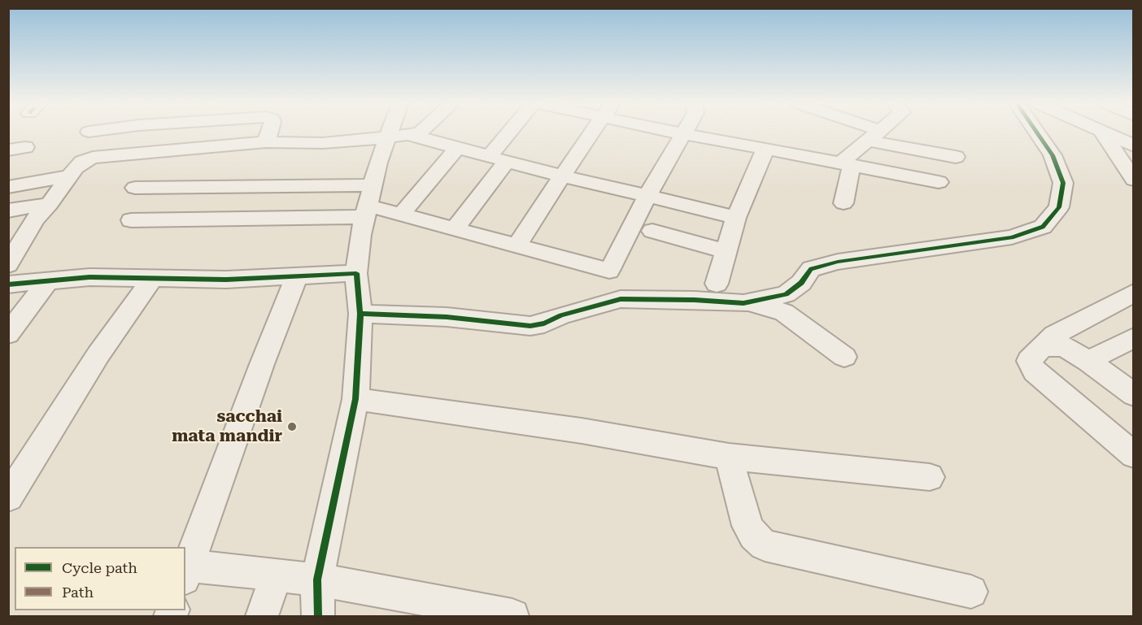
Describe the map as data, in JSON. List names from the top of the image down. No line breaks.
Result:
{"places":["sacchai mata mandir"],"legend":["Cycle path","Path"]}
